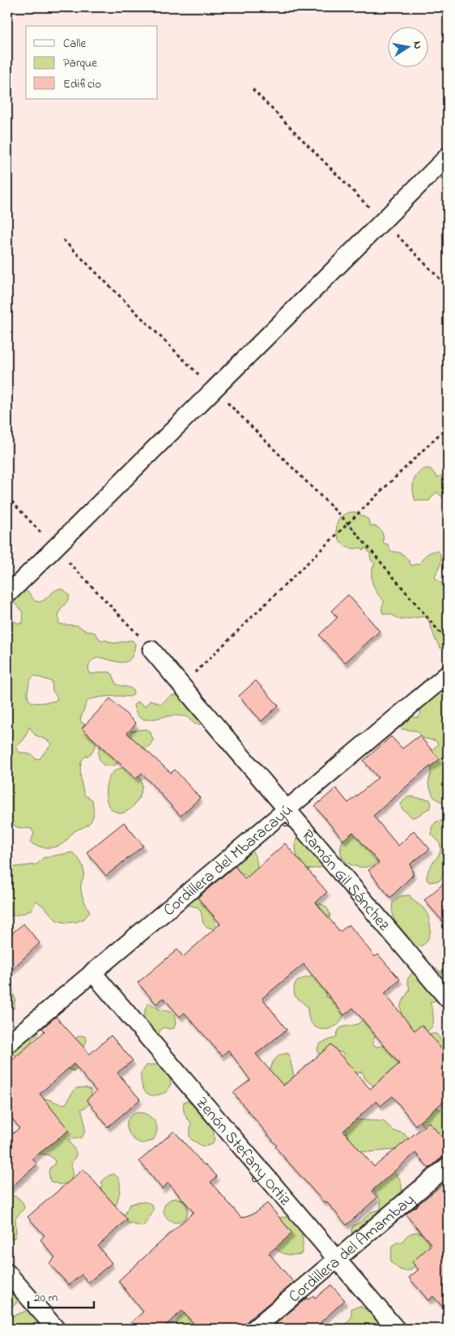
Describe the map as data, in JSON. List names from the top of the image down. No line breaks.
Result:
{"streets":{"street":["Cordillera del Mbaracayú","Ramón Gil Sánchez","Zenón Stefany Ortiz","Cordillera del Amambay"]},"crossings":[["Cordillera del Mbaracayú","Ramón Gil Sánchez"],["Cordillera del Mbaracayú","Zenón Stefany Ortiz"],["Zenón Stefany Ortiz","Cordillera del Amambay"]],"legend":["Calle","Parque","Edificio"],"scale_bar":"20 m","north":"right"}
